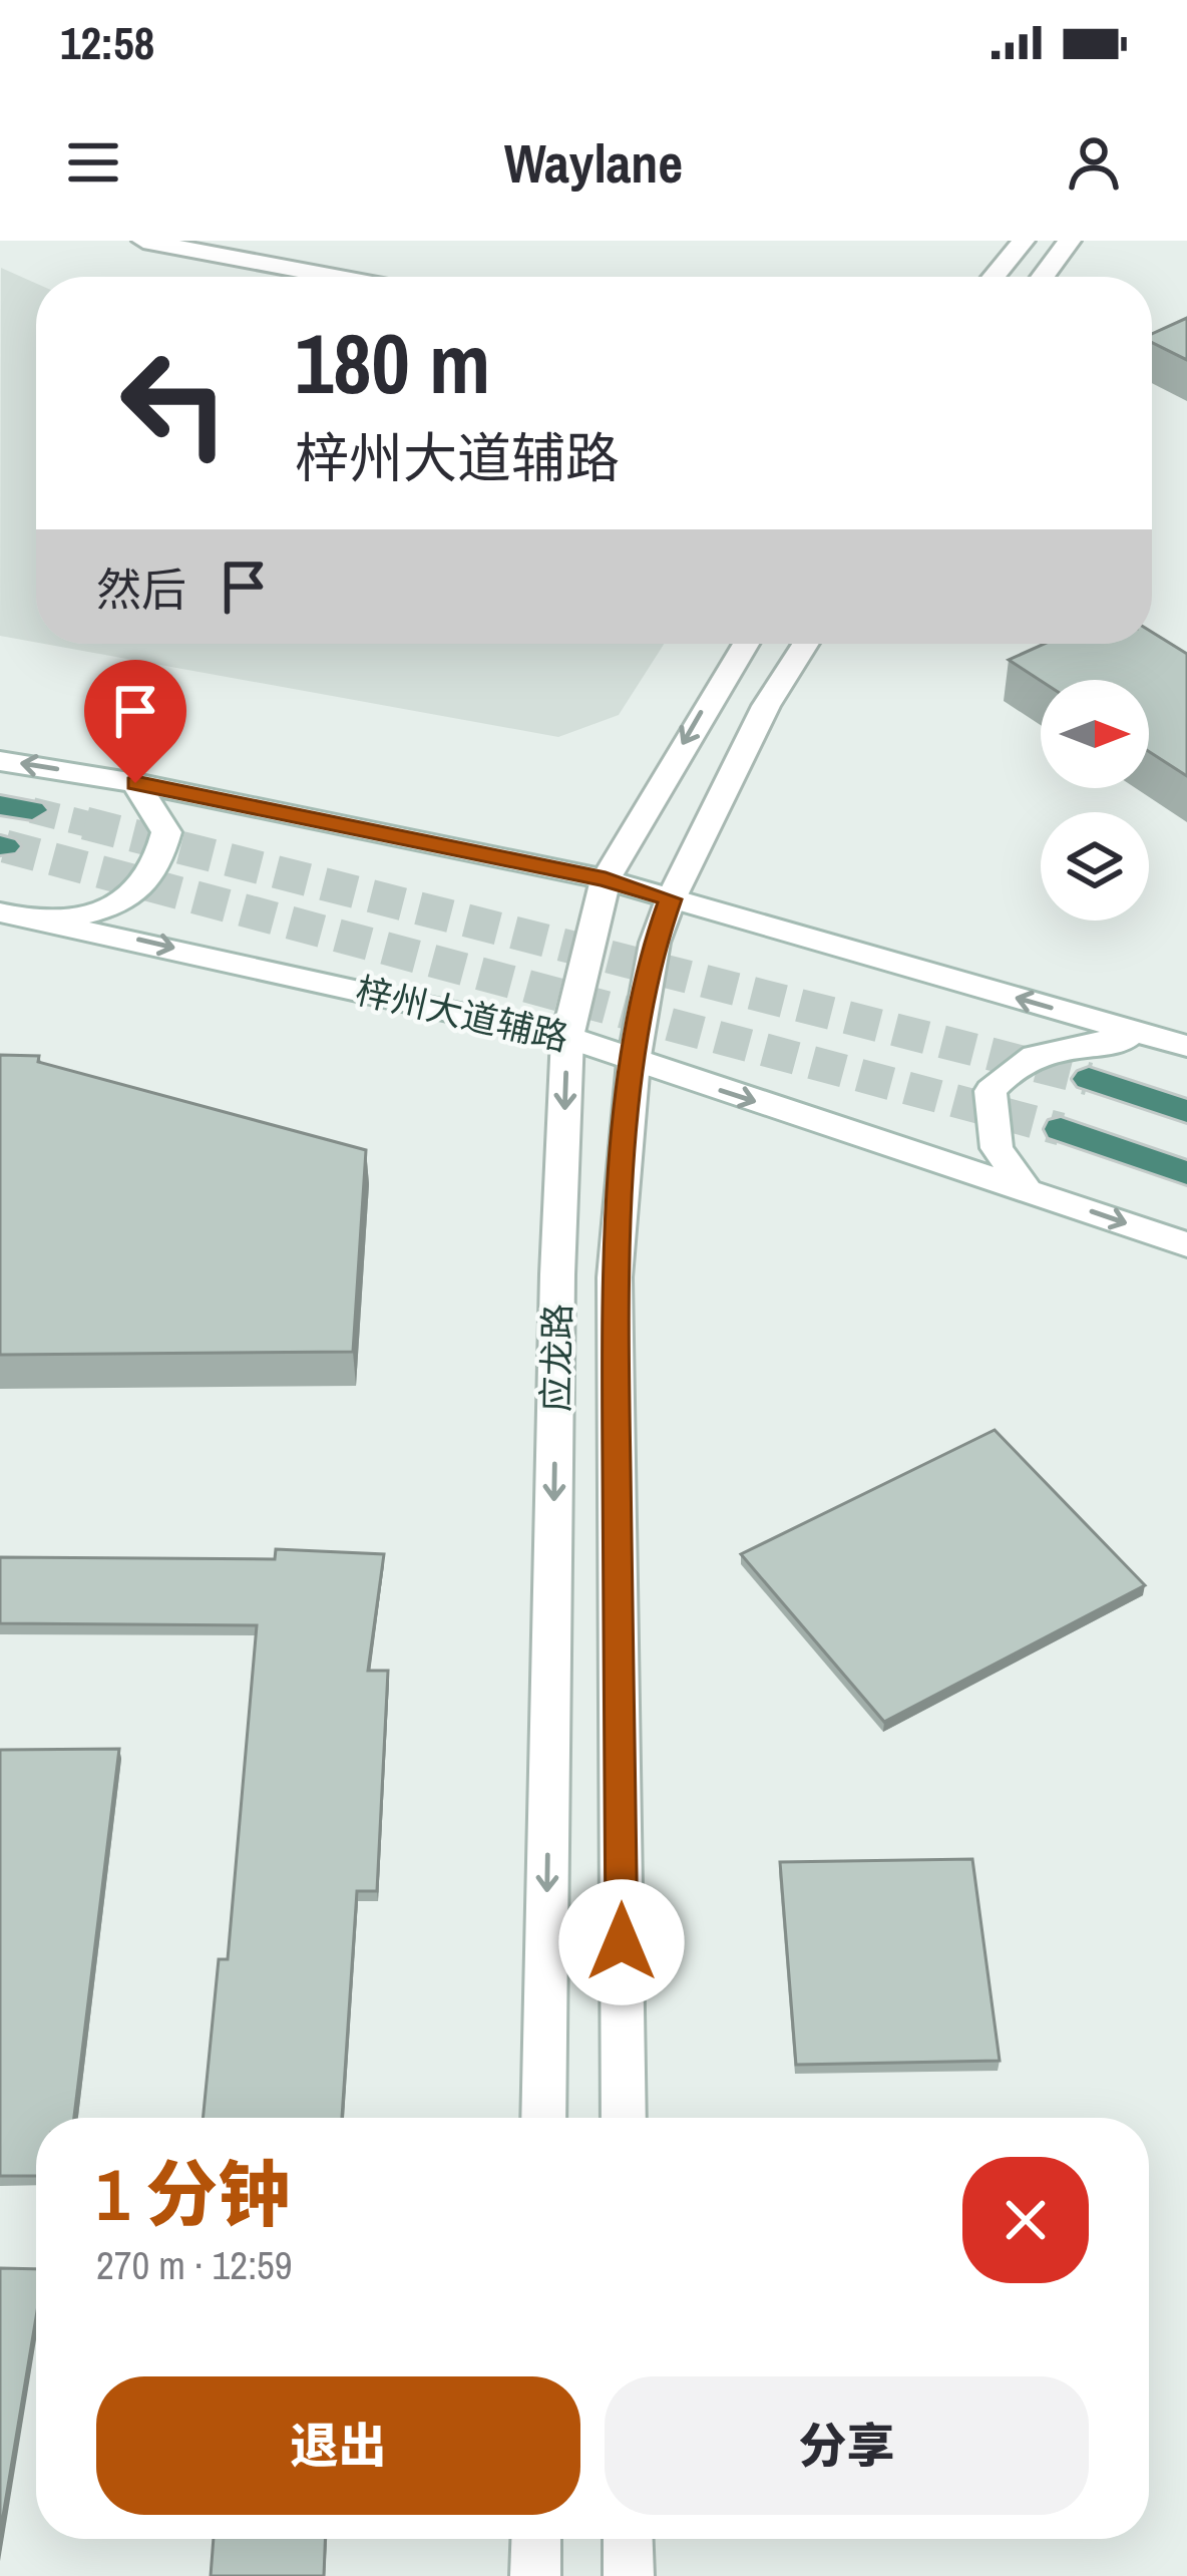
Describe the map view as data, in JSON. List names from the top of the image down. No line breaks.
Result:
{"streets":{"street":["梓州大道辅路","应龙路"]},"crossings":[["梓州大道辅路","应龙路"]],"north":"right","page":{"status":"12:58","header":"Waylane","turn":["180 m","梓州大道辅路"],"then":"然后","heading":["1 分钟","270 m · 12:59"],"buttons":["退出","分享"]}}
